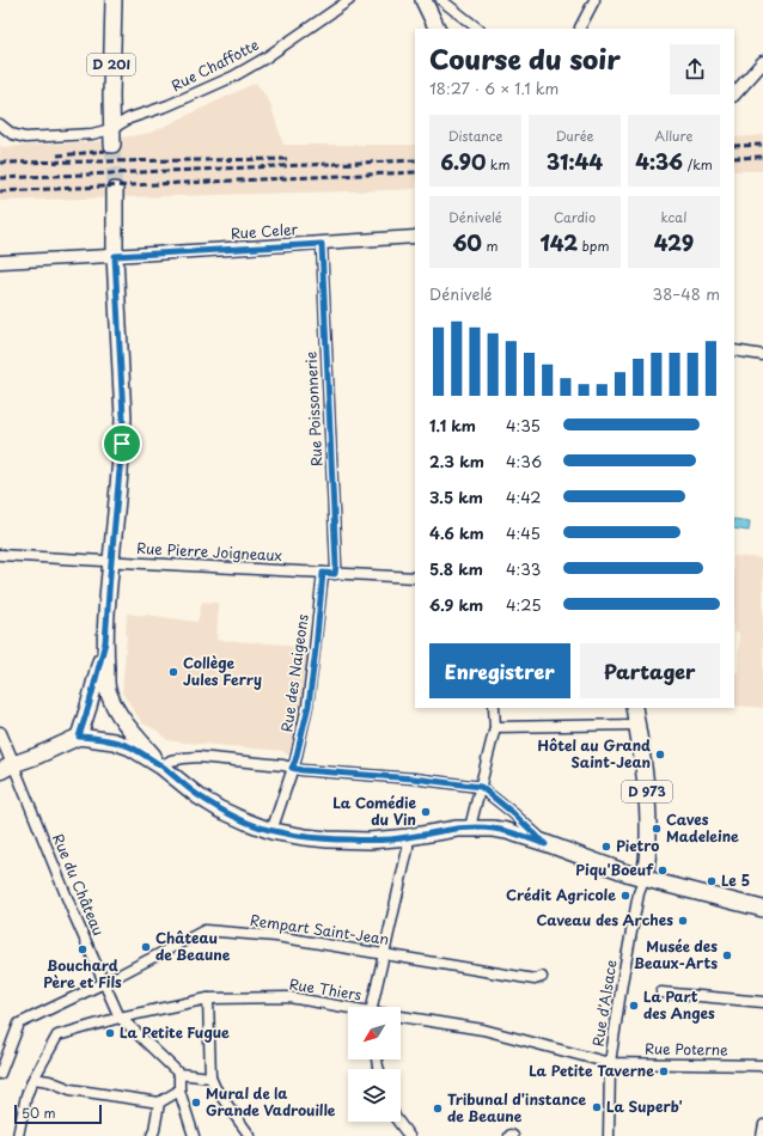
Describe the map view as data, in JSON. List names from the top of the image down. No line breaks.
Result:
{"streets":{"main road":["D 20I","D 973"],"street":["Rue Chaffotte","Rue Celer","Rue Poissonnerie","Rue Pierre Joigneaux","Rue des Naigeons","Rue du Château","Rempart Saint-Jean","Rue Thiers","Rue d'Alsace","Rue Poterne"]},"crossings":[["D 20I","Rue Chaffotte"],["Rue Celer","Rue Poissonnerie"],["Rue Poissonnerie","Rue Pierre Joigneaux"],["Rue Pierre Joigneaux","Rue des Naigeons"],["D 973","Rue d'Alsace"],["Rue du Château","Rempart Saint-Jean"],["Rue du Château","Rue Thiers"],["Rue Thiers","Rue d'Alsace"],["Rue Thiers","Rue Poterne"],["Rue d'Alsace","Rue Poterne"]],"places":["Collège Jules Ferry","Hôtel au Grand Saint-Jean","La Comédie du Vin","Caves Madeleine","Pietro","Piqu'Boeuf","Le 5","Crédit Agricole","Caveau des Arches","Château de Beaune","Bouchard Père et Fils","Musée des Beaux-Arts","La Part des Anges","La Petite Fugue","La Petite Taverne","Mural de la Grande Vadrouille","La Superb'","Tribunal d'instance de Beaune"],"scale_bar":"50 m","north":"bottom left","page":{"heading":["Course du soir","18:27 · 6 × 1.1 km"],"stats":[["Distance","6.90 km"],["Durée","31:44"],["Allure","4:36 /km"],["Dénivelé","60 m"],["Cardio","142 bpm"],["kcal","429"]],"chart":["Dénivelé","38–48 m"],"list":[{"name":"1.1 km","note":"4:35"},{"name":"2.3 km","note":"4:36"},{"name":"3.5 km","note":"4:42"},{"name":"4.6 km","note":"4:45"},{"name":"5.8 km","note":"4:33"},{"name":"6.9 km","note":"4:25"}],"buttons":["Enregistrer","Partager"],"scale":"50 m"}}
